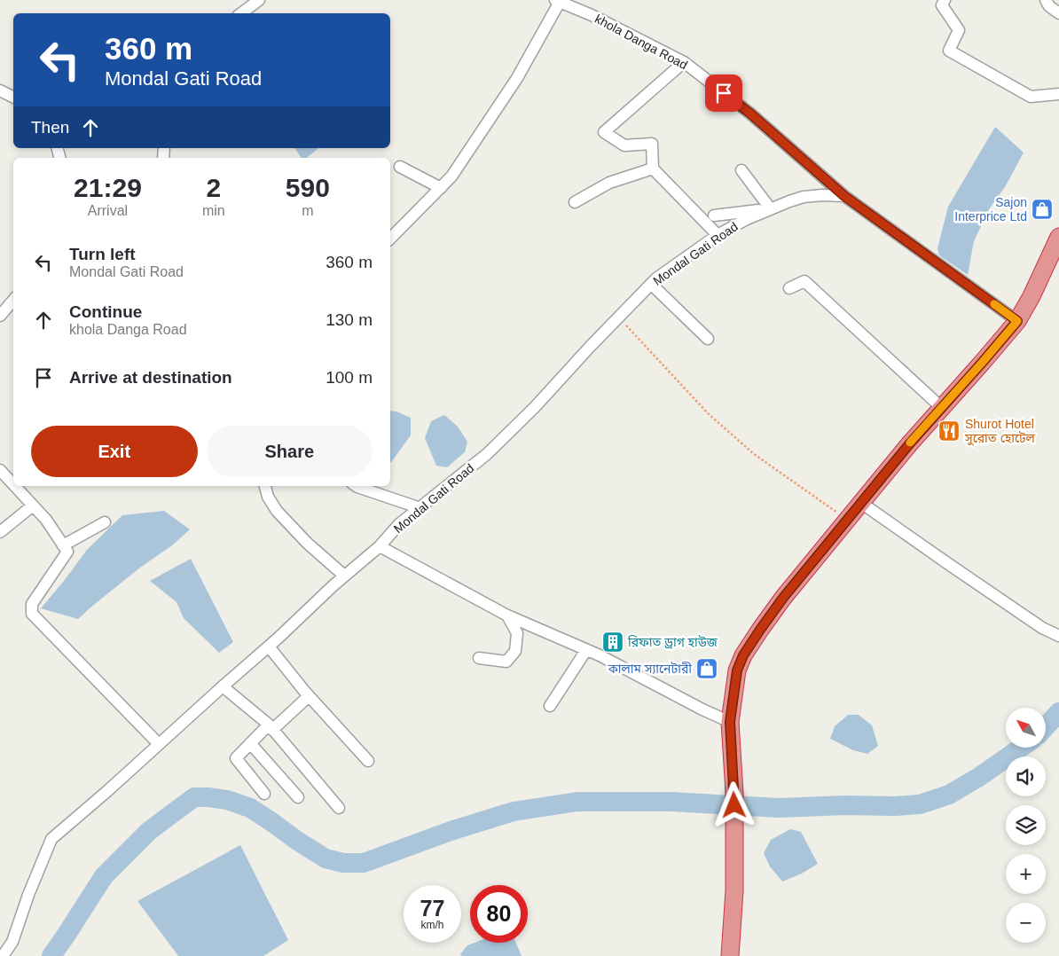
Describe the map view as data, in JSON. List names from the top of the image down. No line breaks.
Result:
{"streets":{"street":["khola Danga Road","Mondal Gati Road"]},"crossings":[["khola Danga Road","Mondal Gati Road"]],"places":{"shop":["Sajon Interprice Ltd","কালাম স্যানেটারী"],"restaurant":["Shurot Hotel সুরোত হোটেল"],"building":["রিফাত ড্রাগ হাউজ"]},"north":"top left","page":{"turn":["360 m","Mondal Gati Road"],"then":"Then","eta":["21:29","Arrival","2","min","590","m"],"list":[{"name":"Turn left","note":"Mondal Gati Road","value":"360 m"},{"name":"Continue","note":"khola Danga Road","value":"130 m"},{"name":"Arrive at destination","value":"100 m"}],"buttons":["Exit","Share"],"map_buttons":["+","−"],"speed":"77 km/h","limit":"80"}}
